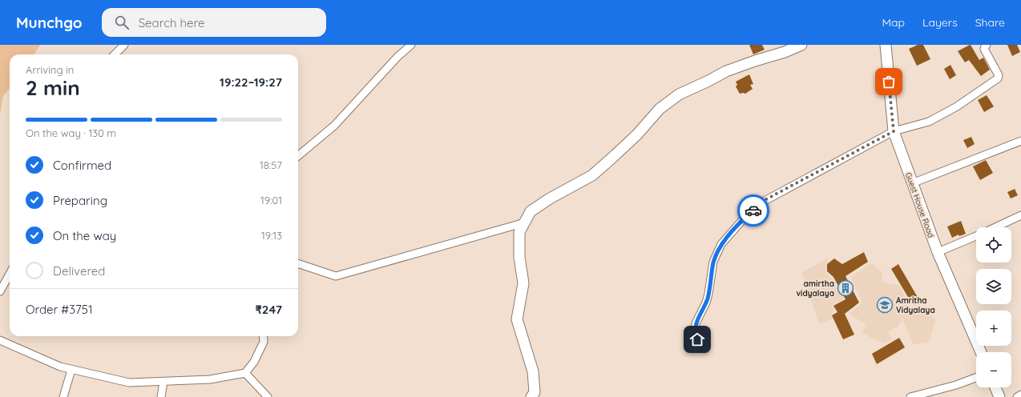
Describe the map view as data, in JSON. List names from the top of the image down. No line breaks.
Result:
{"streets":{"main road":["Guest House Road"]},"places":{"building":["amirtha vidyalaya"],"school or university":["Amritha Vidyalaya"]},"page":{"header":"Munchgo","search":"Search here","nav":["Map","Layers","Share"],"heading":["2 min","Arriving in","19:22–19:27"],"panel":["Order #3751","₹247"],"bar":"On the way · 130 m","list":[["Confirmed","18:57"],["Preparing","19:01"],["On the way","19:13"],"Delivered"],"map_buttons":["+","−"]}}
